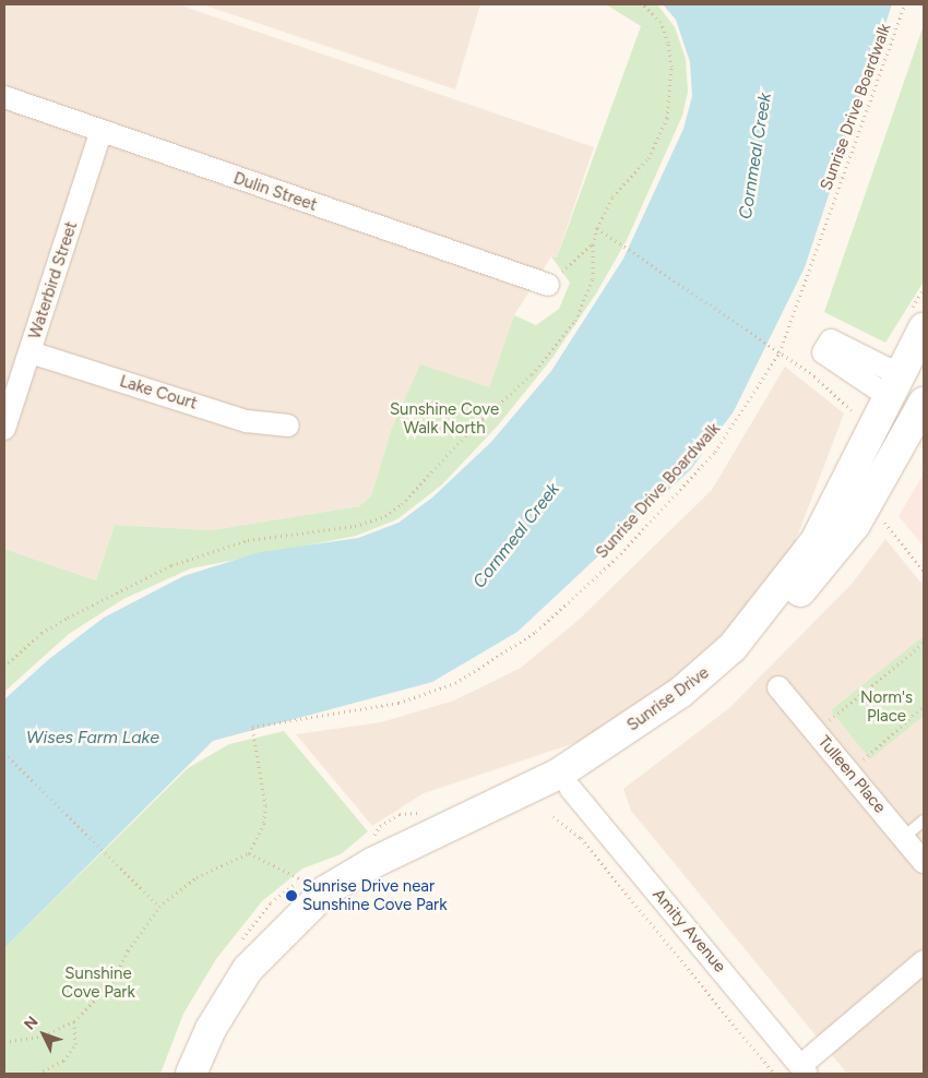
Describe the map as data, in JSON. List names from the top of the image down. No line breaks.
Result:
{"streets":{"street":["Dulin Street","Waterbird Street","Lake Court","Sunrise Drive","Tulleen Place","Amity Avenue"],"path":["Sunrise Drive Boardwalk"]},"crossings":[["Dulin Street","Waterbird Street"],["Waterbird Street","Lake Court"],["Sunrise Drive","Amity Avenue"]],"water":["Cornmeal Creek","Wises Farm Lake"],"parks":["Sunshine Cove Walk North","Norm's Place","Sunshine Cove Park"],"places":["Sunrise Drive near Sunshine Cove Park"],"north":"top left"}
